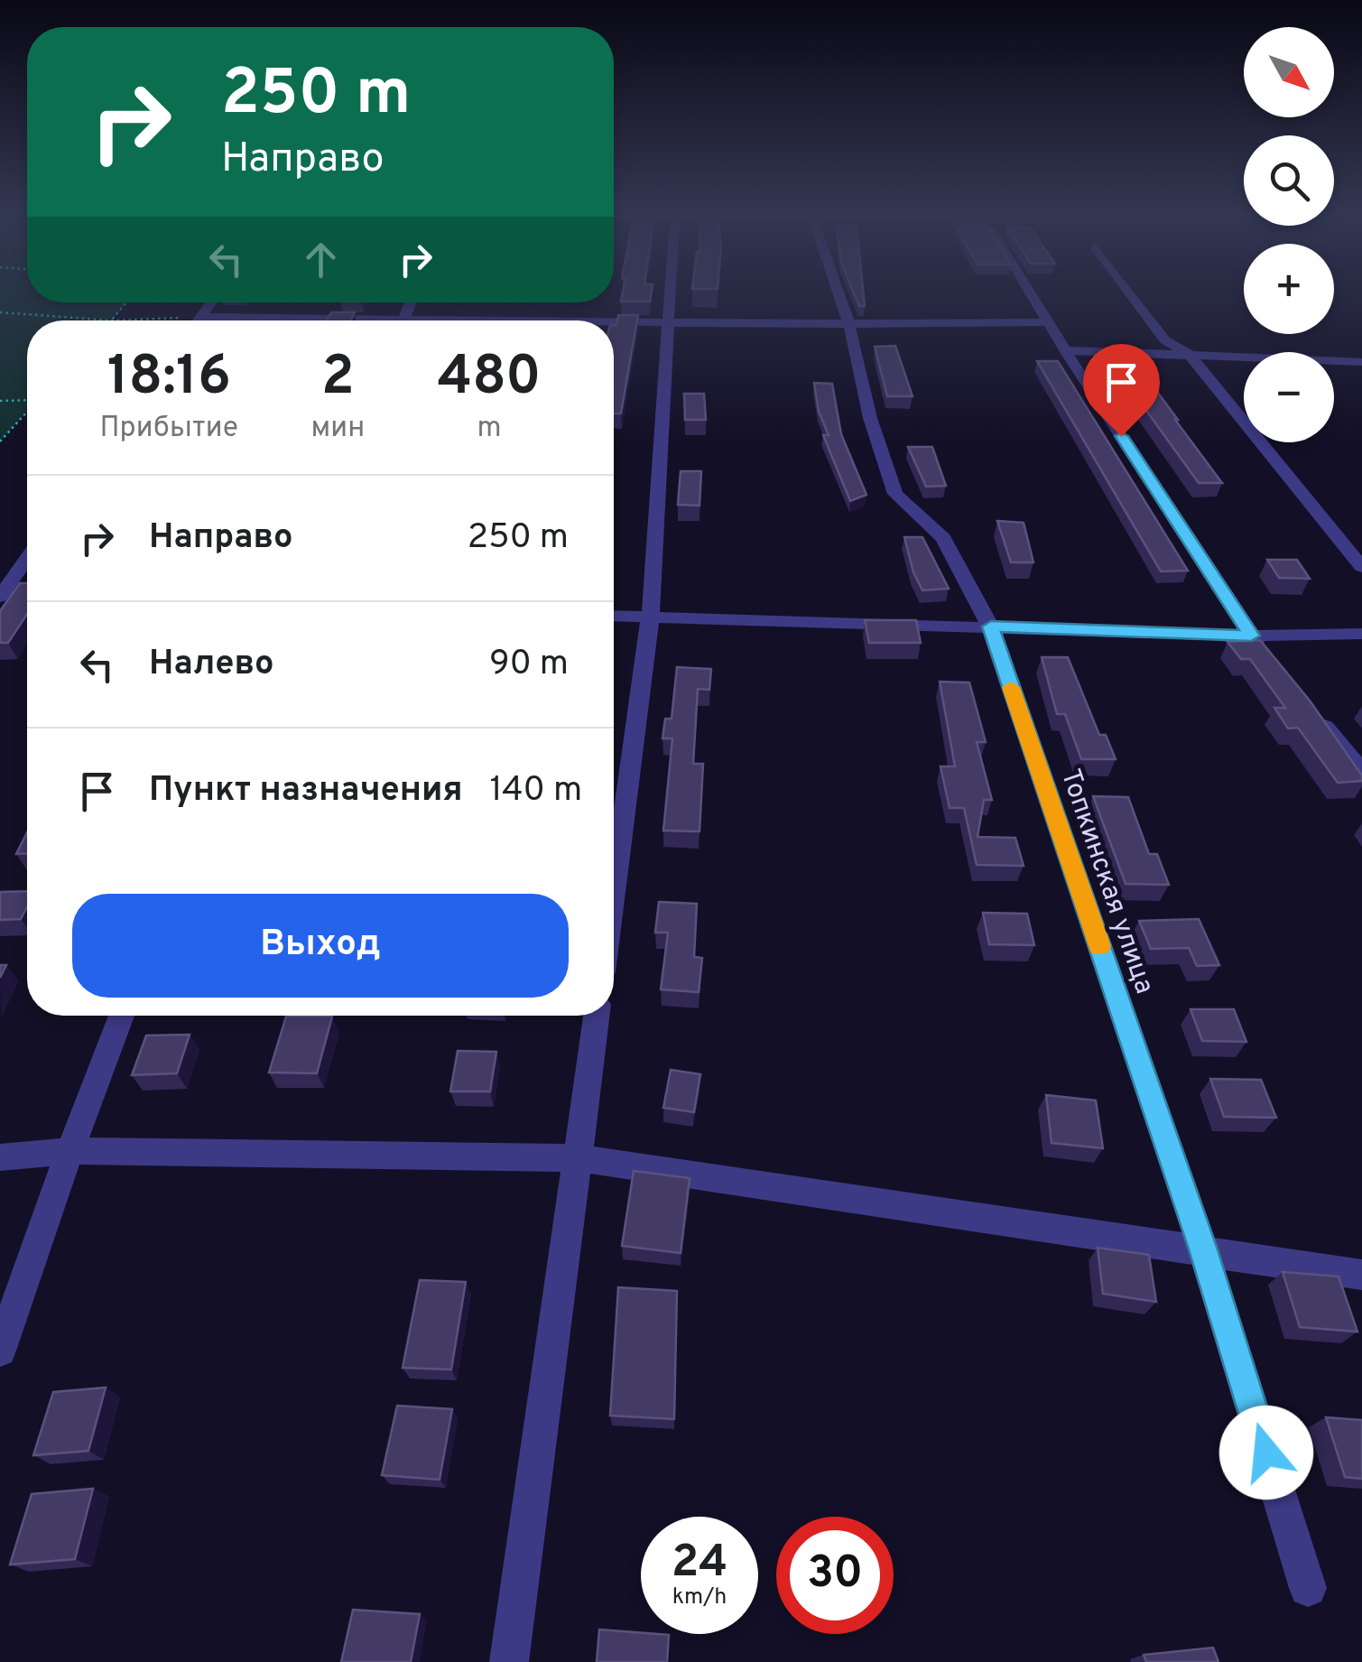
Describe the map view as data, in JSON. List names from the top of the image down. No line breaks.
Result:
{"streets":{"street":["Топкинская улица"]},"north":"bottom right","page":{"map_buttons":["+","−"],"turn":["250 m","Направо"],"eta":["18:16","Прибытие","2","мин","480","m"],"list":[{"name":"Направо","value":"250 m"},{"name":"Налево","value":"90 m"},{"name":"Пункт назначения","value":"140 m"}],"buttons":"Выход","speed":"24 km/h","limit":"30"}}
